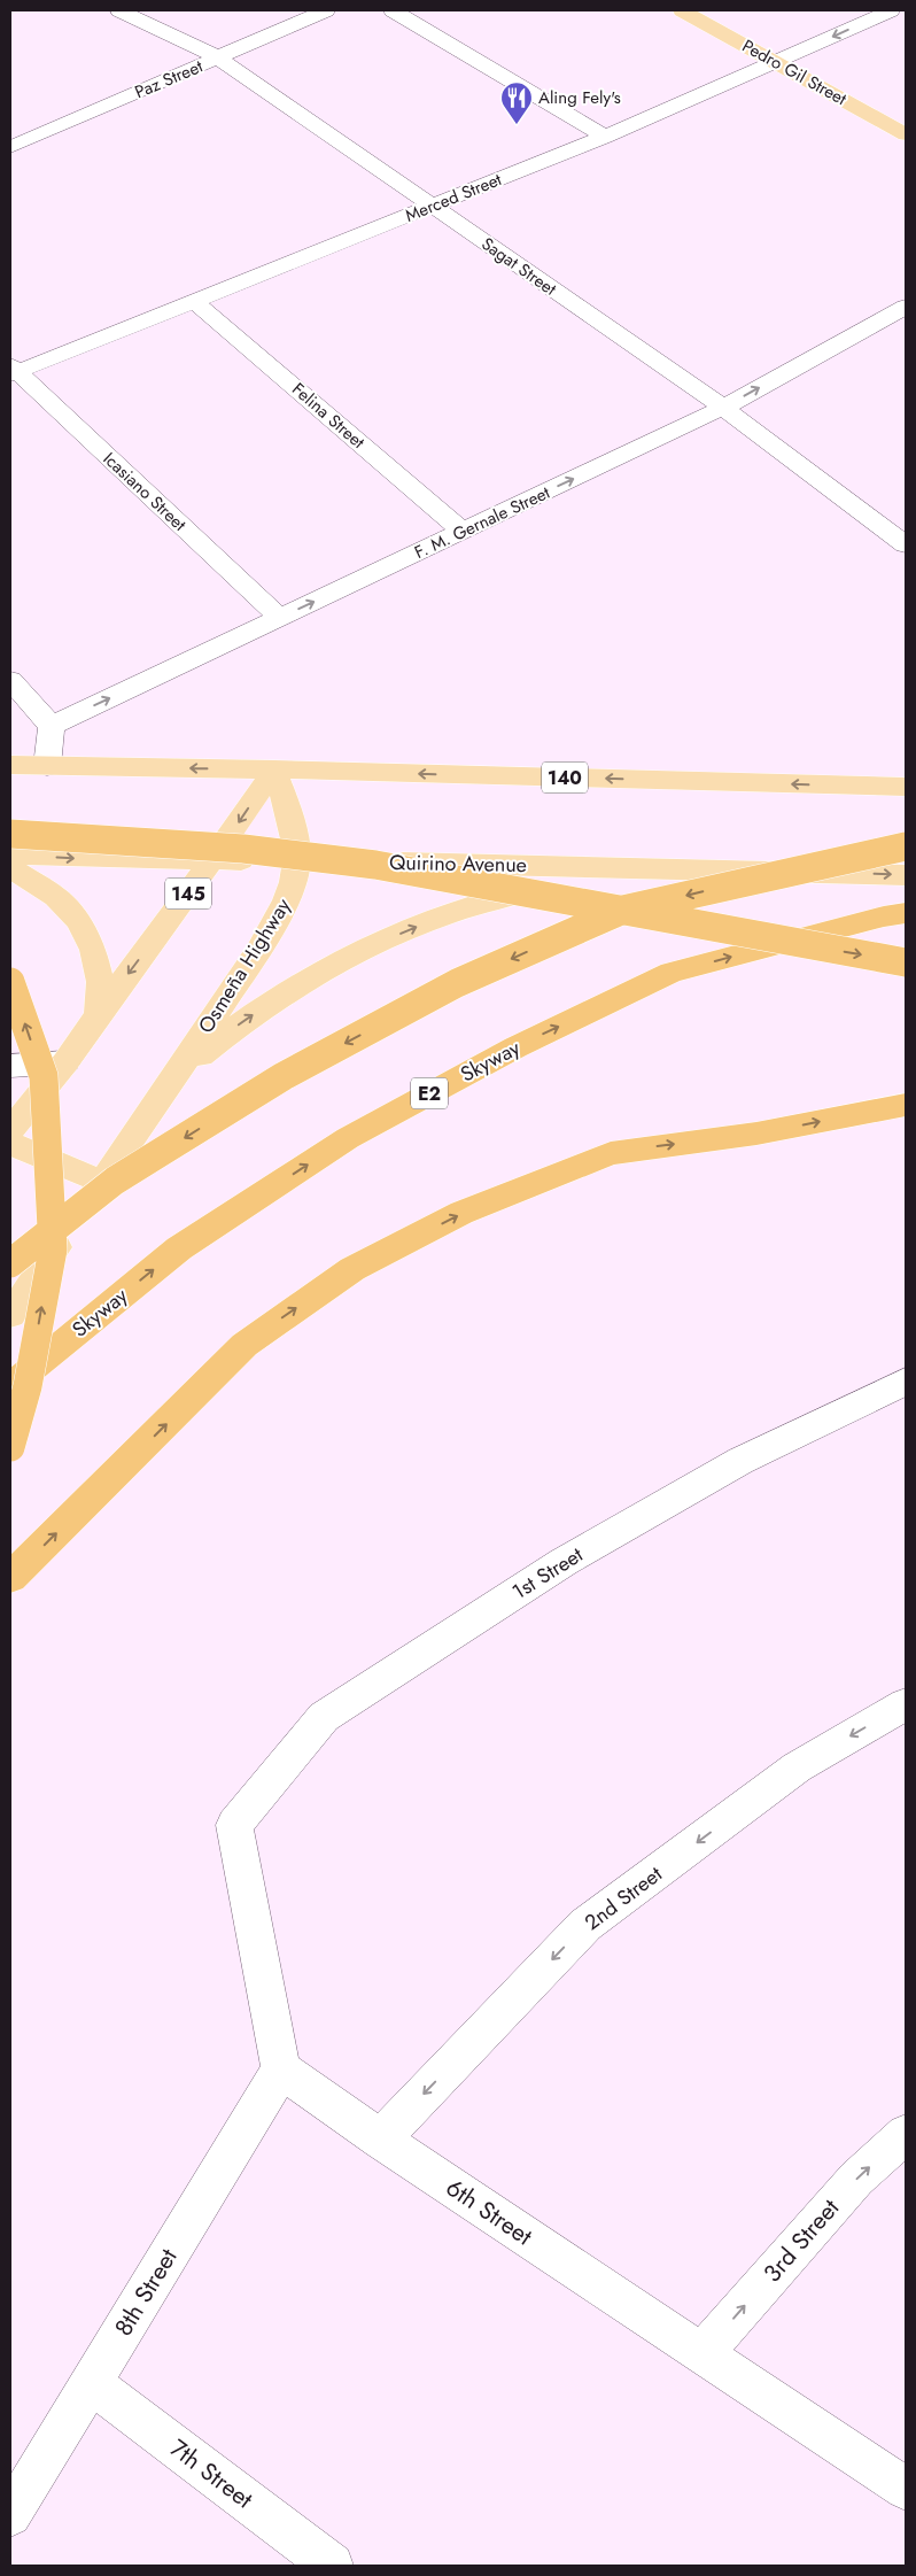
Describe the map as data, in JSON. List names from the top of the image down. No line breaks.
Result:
{"streets":{"highway":["Skyway","E2"],"main road":["Pedro Gil Street","140","Quirino Avenue","145","Osmeña Highway"],"street":["Paz Street","Merced Street","Sagat Street","Felina Street","Icasiano Street","F. M. Gernale Street","1st Street","2nd Street","6th Street","3rd Street","8th Street","7th Street"]},"crossings":[["Pedro Gil Street","Merced Street"],["Paz Street","Sagat Street"],["Merced Street","Sagat Street"],["Merced Street","Felina Street"],["Merced Street","Icasiano Street"],["Sagat Street","F. M. Gernale Street"],["Felina Street","F. M. Gernale Street"],["Icasiano Street","F. M. Gernale Street"],["140","145"],["140","Osmeña Highway"],["Quirino Avenue","145"],["Quirino Avenue","Osmeña Highway"],["145","Osmeña Highway"],["1st Street","6th Street"],["1st Street","8th Street"],["2nd Street","6th Street"],["6th Street","3rd Street"],["6th Street","8th Street"],["8th Street","7th Street"]],"one_way":["F. M. Gernale Street","2nd Street","3rd Street"],"places":{"restaurant":["Aling Fely's"]}}
